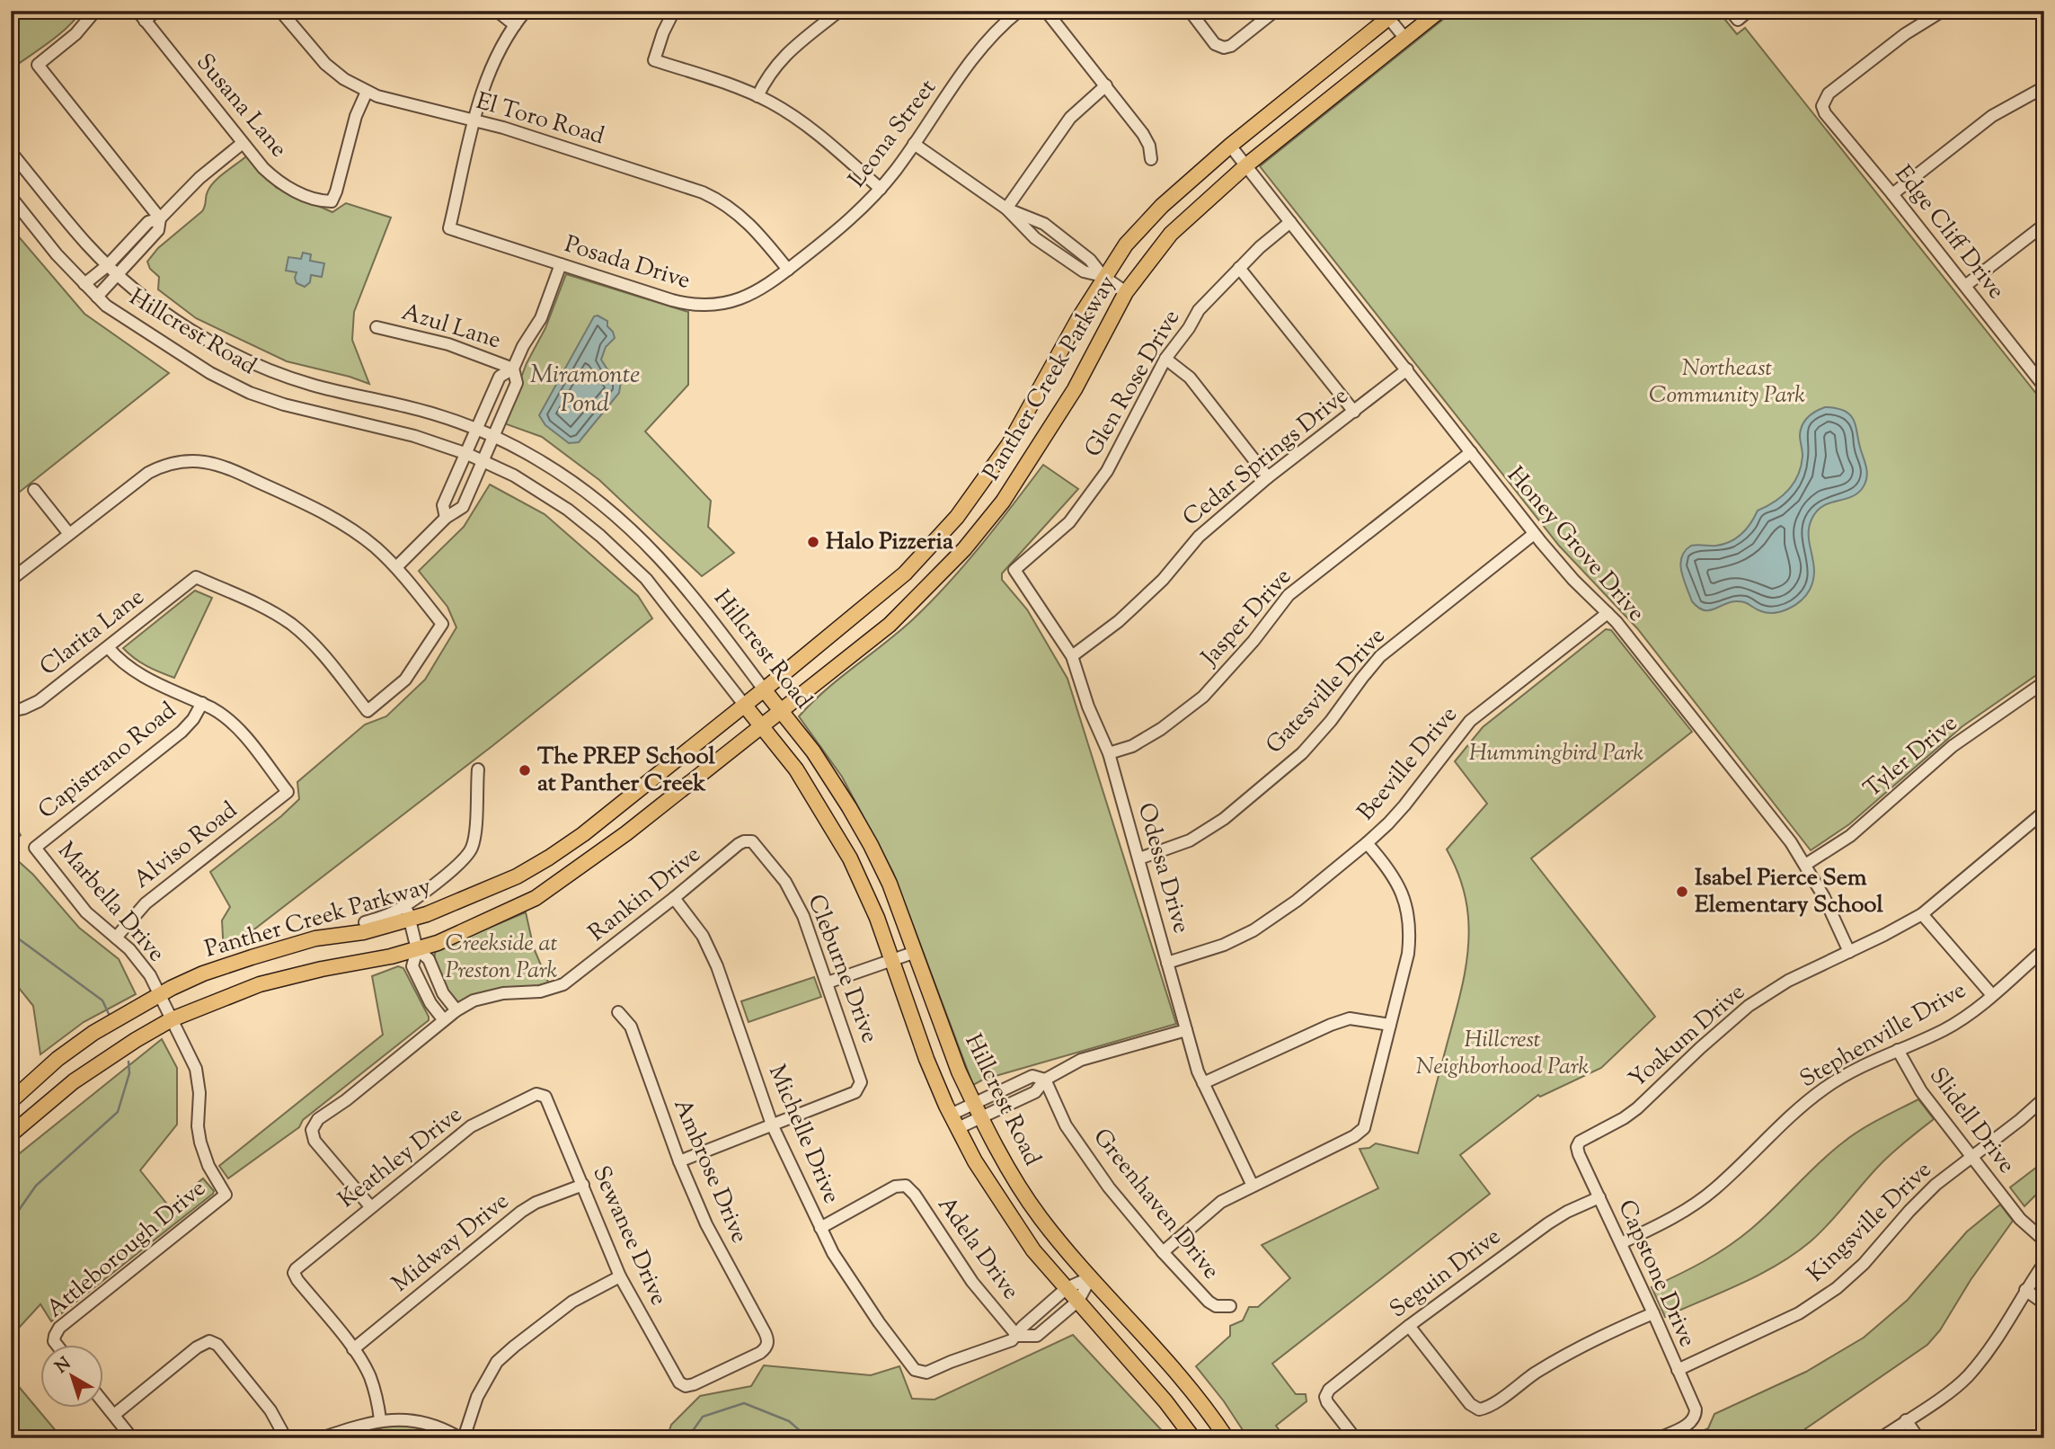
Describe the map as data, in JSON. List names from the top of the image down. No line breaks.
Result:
{"streets":{"main road":["Hillcrest Road","Panther Creek Parkway"],"street":["Susana Lane","El Toro Road","Leona Street","Edge Cliff Drive","Posada Drive","Azul Lane","Glen Rose Drive","Cedar Springs Drive","Honey Grove Drive","Jasper Drive","Clarita Lane","Gatesville Drive","Tyler Drive","Capistrano Road","Beeville Drive","Alviso Road","Odessa Drive","Rankin Drive","Marbella Drive","Cleburne Drive","Stephenville Drive","Yoakum Drive","Slidell Drive","Michelle Drive","Keathley Drive","Ambrose Drive","Greenhaven Drive","Kingsville Drive","Sewanee Drive","Midway Drive","Adela Drive","Attleborough Drive","Seguin Drive","Capstone Drive"]},"crossings":[["Susana Lane","El Toro Road"],["El Toro Road","Leona Street"],["El Toro Road","Posada Drive"],["Leona Street","Posada Drive"],["Hillcrest Road","Panther Creek Parkway"],["Panther Creek Parkway","Honey Grove Drive"],["Panther Creek Parkway","Marbella Drive"],["Glen Rose Drive","Honey Grove Drive"],["Glen Rose Drive","Odessa Drive"],["Cedar Springs Drive","Honey Grove Drive"],["Cedar Springs Drive","Odessa Drive"],["Honey Grove Drive","Jasper Drive"],["Honey Grove Drive","Gatesville Drive"],["Honey Grove Drive","Tyler Drive"],["Honey Grove Drive","Beeville Drive"],["Honey Grove Drive","Yoakum Drive"],["Jasper Drive","Odessa Drive"],["Gatesville Drive","Odessa Drive"],["Capistrano Road","Alviso Road"],["Capistrano Road","Marbella Drive"],["Beeville Drive","Odessa Drive"],["Alviso Road","Marbella Drive"],["Rankin Drive","Cleburne Drive"],["Rankin Drive","Michelle Drive"],["Rankin Drive","Keathley Drive"],["Marbella Drive","Attleborough Drive"],["Cleburne Drive","Michelle Drive"],["Stephenville Drive","Slidell Drive"],["Stephenville Drive","Capstone Drive"],["Yoakum Drive","Capstone Drive"],["Slidell Drive","Kingsville Drive"],["Michelle Drive","Adela Drive"],["Keathley Drive","Sewanee Drive"],["Keathley Drive","Midway Drive"],["Ambrose Drive","Sewanee Drive"],["Kingsville Drive","Capstone Drive"],["Sewanee Drive","Midway Drive"],["Seguin Drive","Capstone Drive"]],"water":["Miramonte Pond"],"parks":["Northeast Community Park","Hummingbird Park","Creekside at Preston Park","Hillcrest Neighborhood Park"],"places":["Halo Pizzeria","The PREP School at Panther Creek","Isabel Pierce Sem Elementary School"],"north":"top left"}
